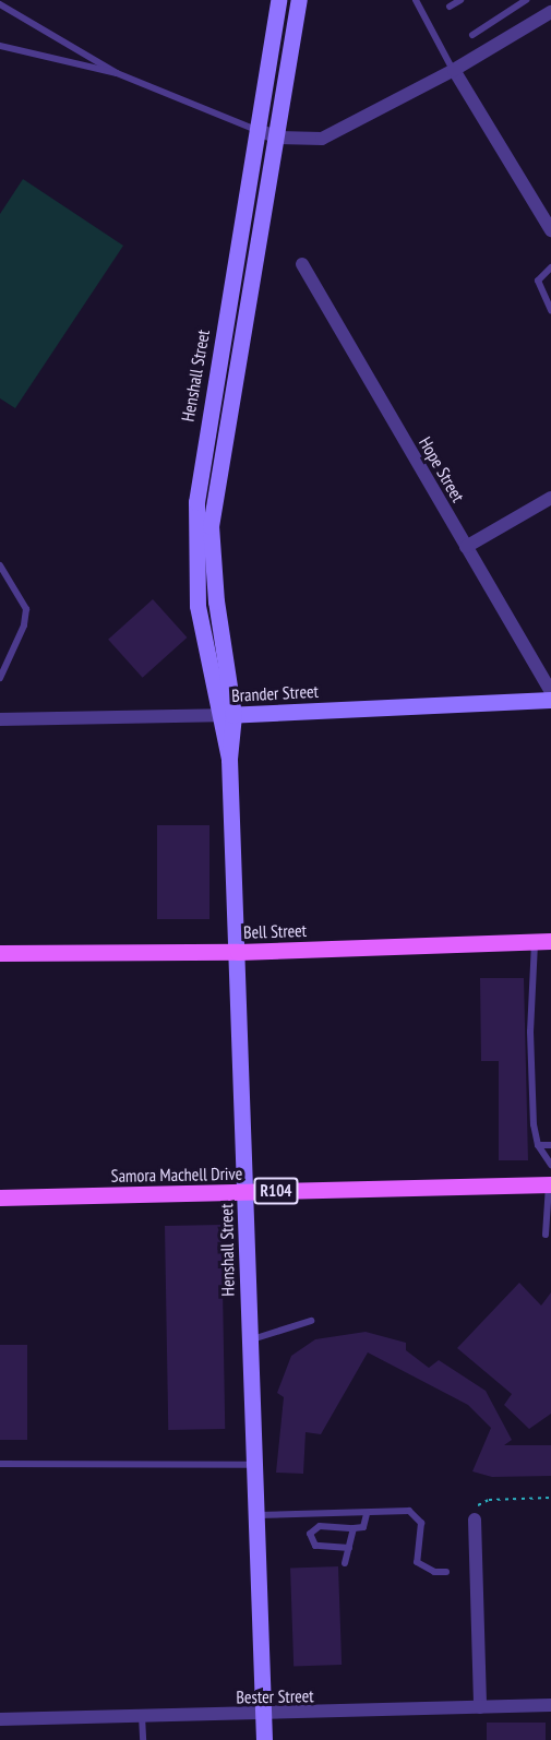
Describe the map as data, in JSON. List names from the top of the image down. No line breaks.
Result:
{"streets":{"main road":["Bell Street","Samora Machell Drive","R104"],"street":["Henshall Street","Hope Street","Brander Street","Bester Street"]},"crossings":[["Henshall Street","Brander Street"],["Henshall Street","Bell Street"],["Henshall Street","Samora Machell Drive"],["Henshall Street","Bester Street"]]}
